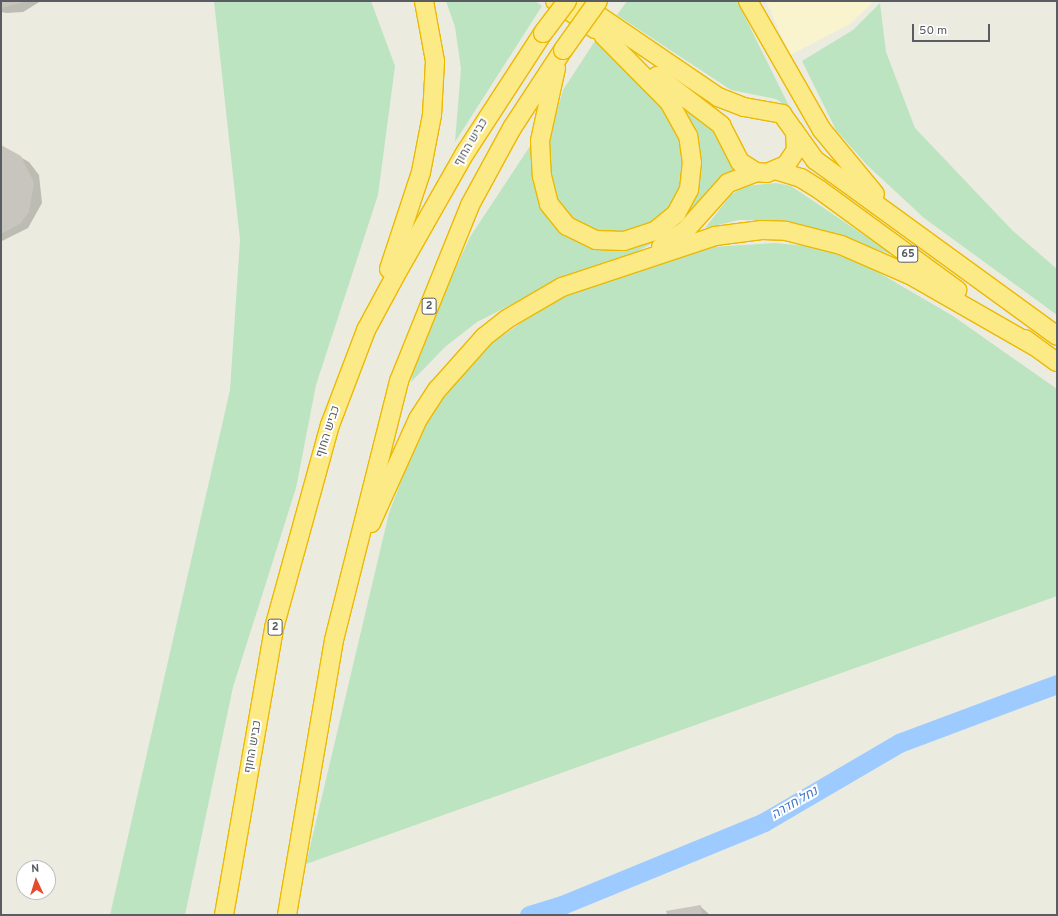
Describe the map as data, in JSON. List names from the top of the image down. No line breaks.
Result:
{"streets":{"highway":["כביש החוף","65","2"]},"water":["נחל חדרה"],"scale_bar":"50 m","north":"top"}
